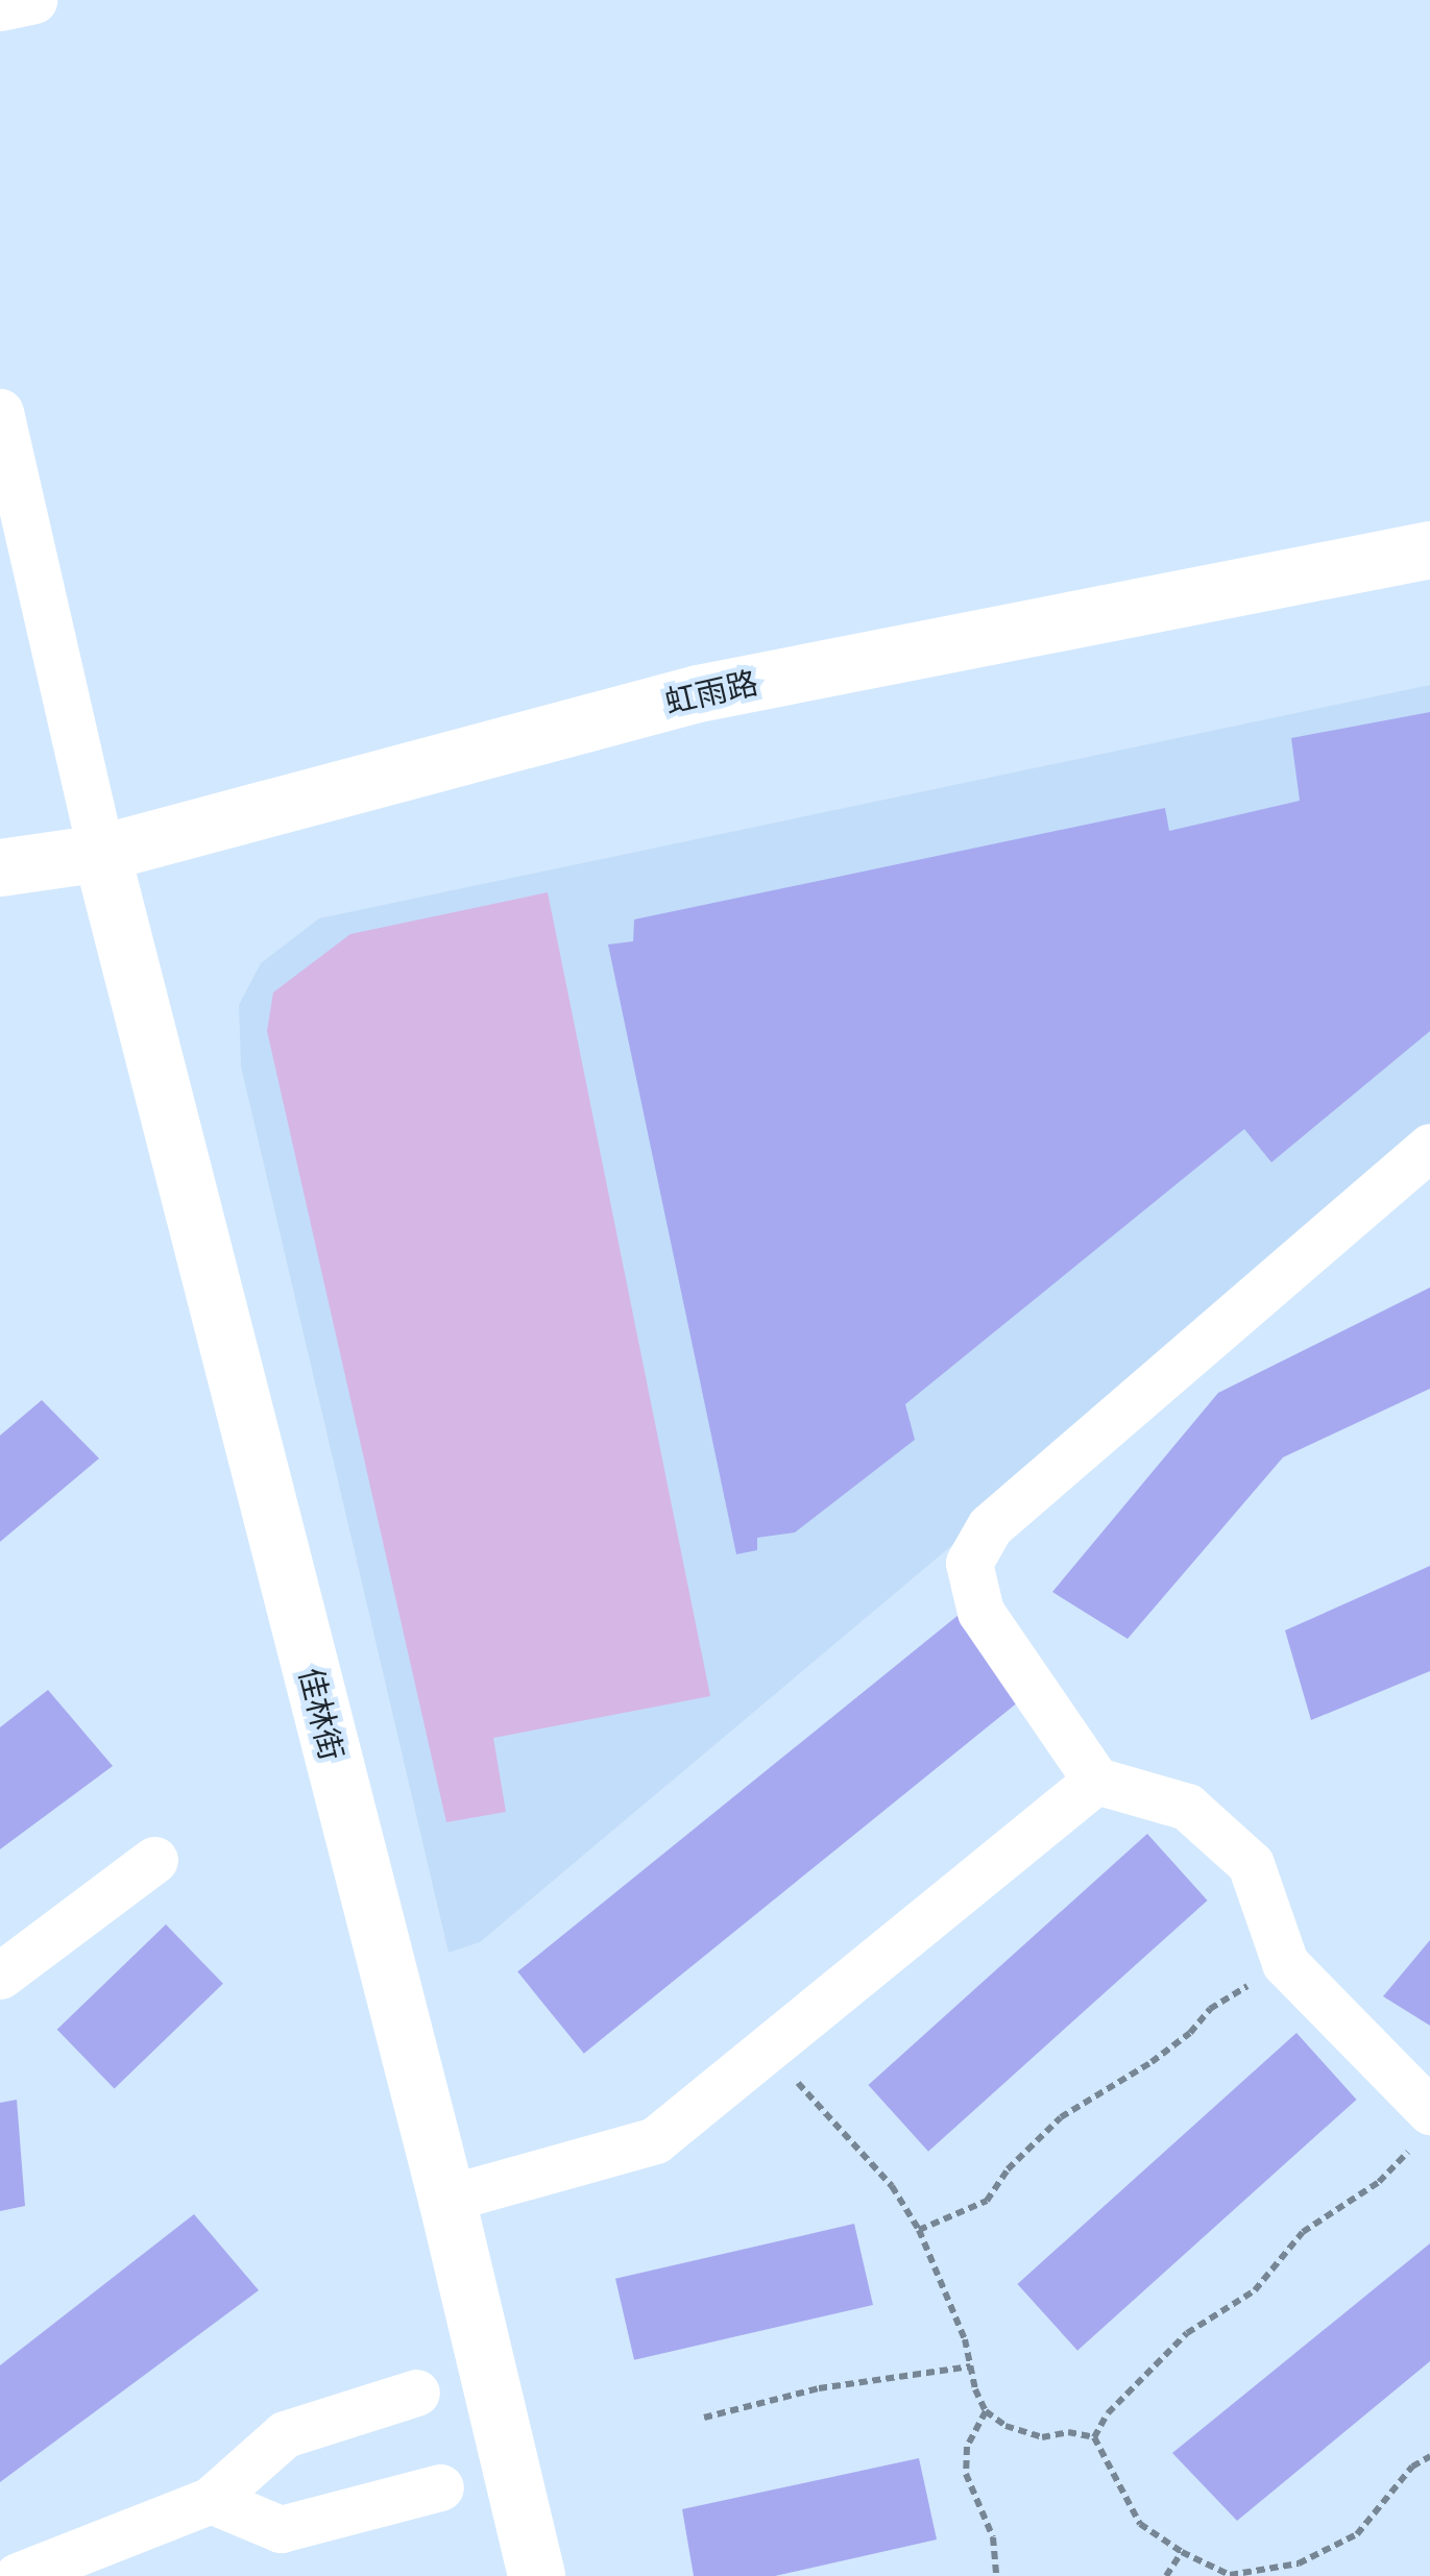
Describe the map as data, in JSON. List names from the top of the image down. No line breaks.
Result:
{"streets":{"street":["虹雨路","佳林街"]},"crossings":[["虹雨路","佳林街"]]}
